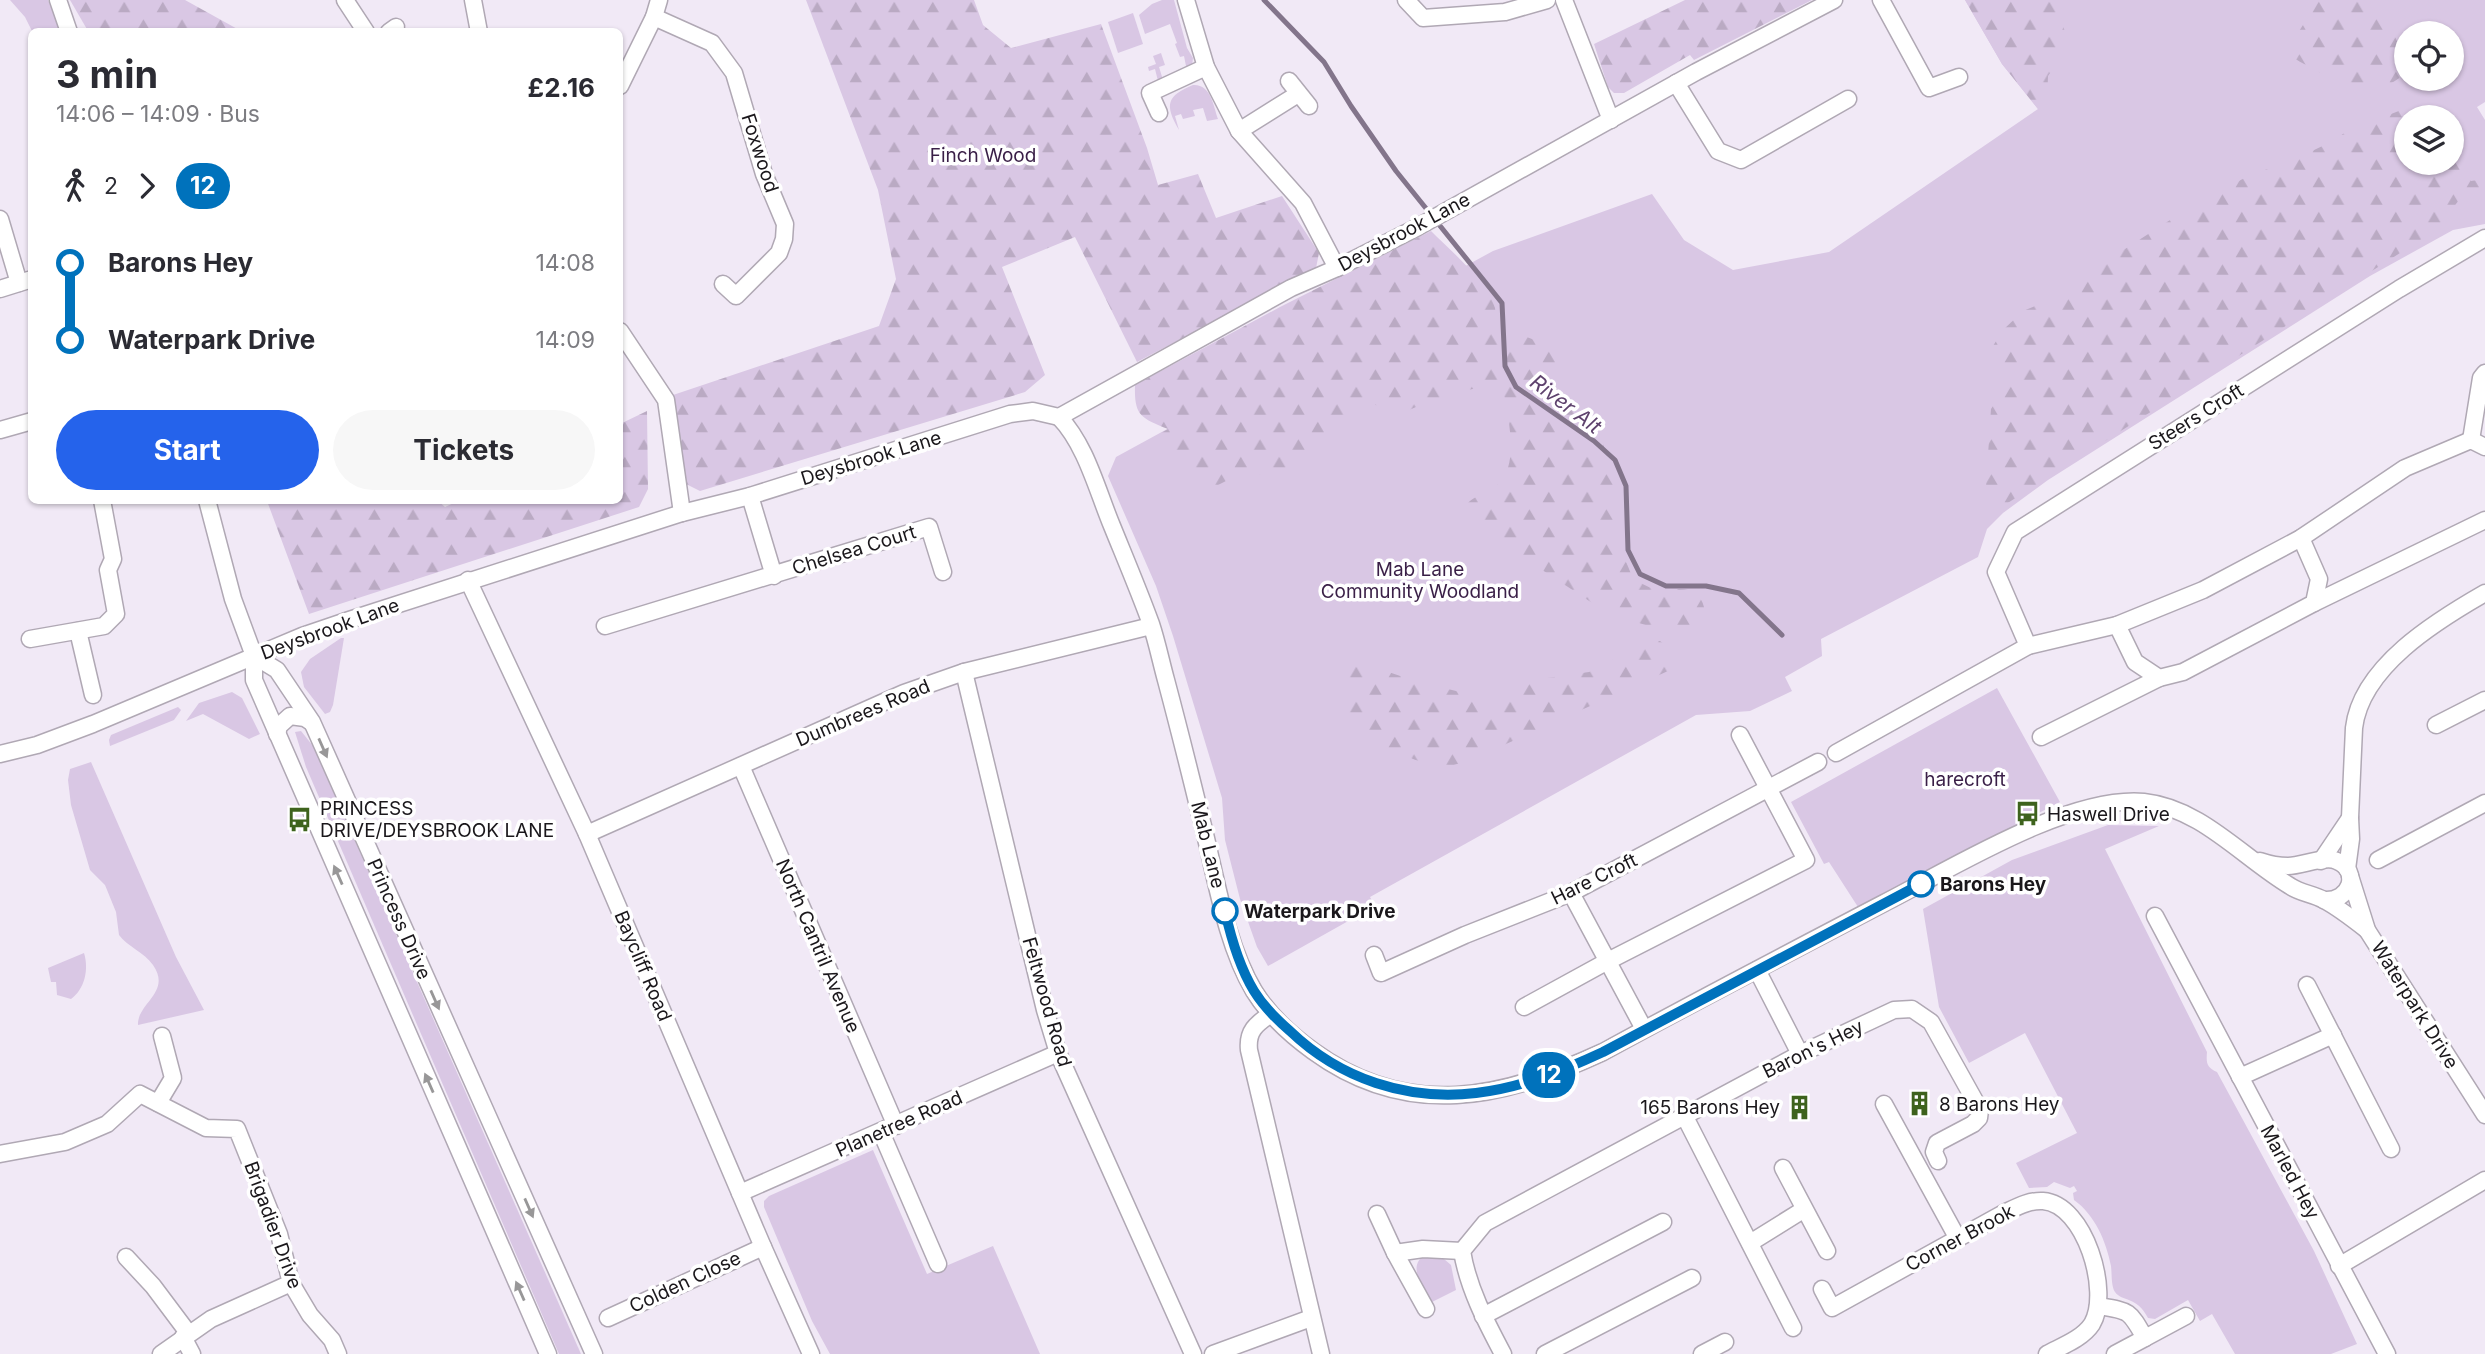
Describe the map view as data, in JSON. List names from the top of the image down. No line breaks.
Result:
{"streets":{"street":["Foxwood","Deysbrook Lane","Steers Croft","Chelsea Court","Dumbrees Road","Mab Lane","Hare Croft","Princess Drive","North Cantril Avenue","Baycliff Road","Feltwood Road","Waterpark Drive","Baron's Hey","Planetree Road","Marled Hey","Brigadier Drive","Corner Brook","Colden Close"]},"crossings":[["Deysbrook Lane","Chelsea Court"],["Deysbrook Lane","Mab Lane"],["Deysbrook Lane","Princess Drive"],["Deysbrook Lane","Baycliff Road"],["Dumbrees Road","Mab Lane"],["Dumbrees Road","North Cantril Avenue"],["Dumbrees Road","Baycliff Road"],["Dumbrees Road","Feltwood Road"],["Mab Lane","Waterpark Drive"],["North Cantril Avenue","Planetree Road"],["Baycliff Road","Planetree Road"],["Baycliff Road","Colden Close"],["Feltwood Road","Planetree Road"]],"water":["River Alt"],"parks":["Finch Wood","Mab Lane Community Woodland","harecroft"],"places":{"bus stop":["Haswell Drive","PRINCESS DRIVE/DEYSBROOK LANE"],"other":["Barons Hey","Waterpark Drive"],"building":["8 Barons Hey","165 Barons Hey"]},"lines":["bus line 12"],"page":{"on_map":"12","heading":["3 min","14:06 – 14:09 · Bus","£2.16"],"legs":["2","12"],"list":[{"name":"Barons Hey","value":"14:08"},{"name":"Waterpark Drive","value":"14:09"}],"buttons":["Start","Tickets"]}}
